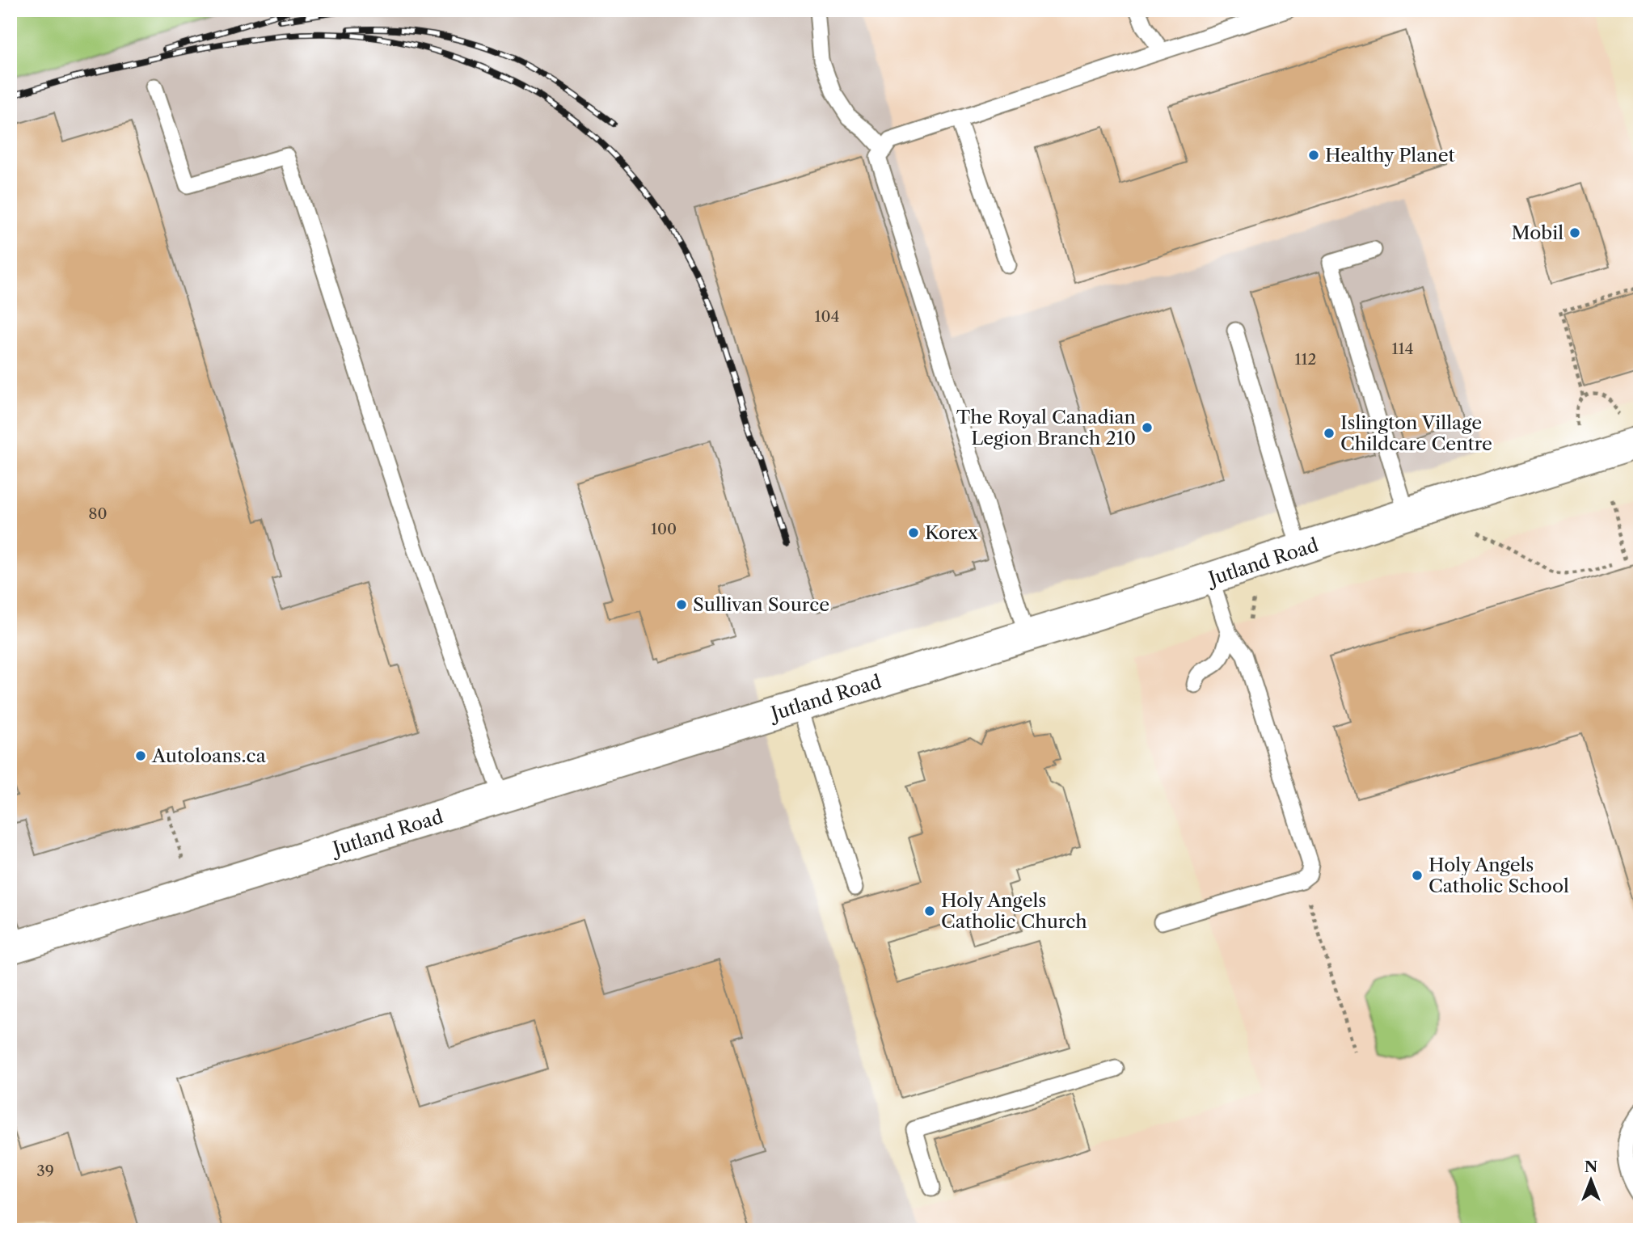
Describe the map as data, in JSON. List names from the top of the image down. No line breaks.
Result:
{"streets":{"street":["Jutland Road"]},"places":["Healthy Planet","Mobil","The Royal Canadian Legion Branch 210","Islington Village Childcare Centre","Korex","Sullivan Source","Autoloans.ca","Holy Angels Catholic School","Holy Angels Catholic Church"],"house_numbers":["104","114","112","80","100","39"],"north":"top"}
